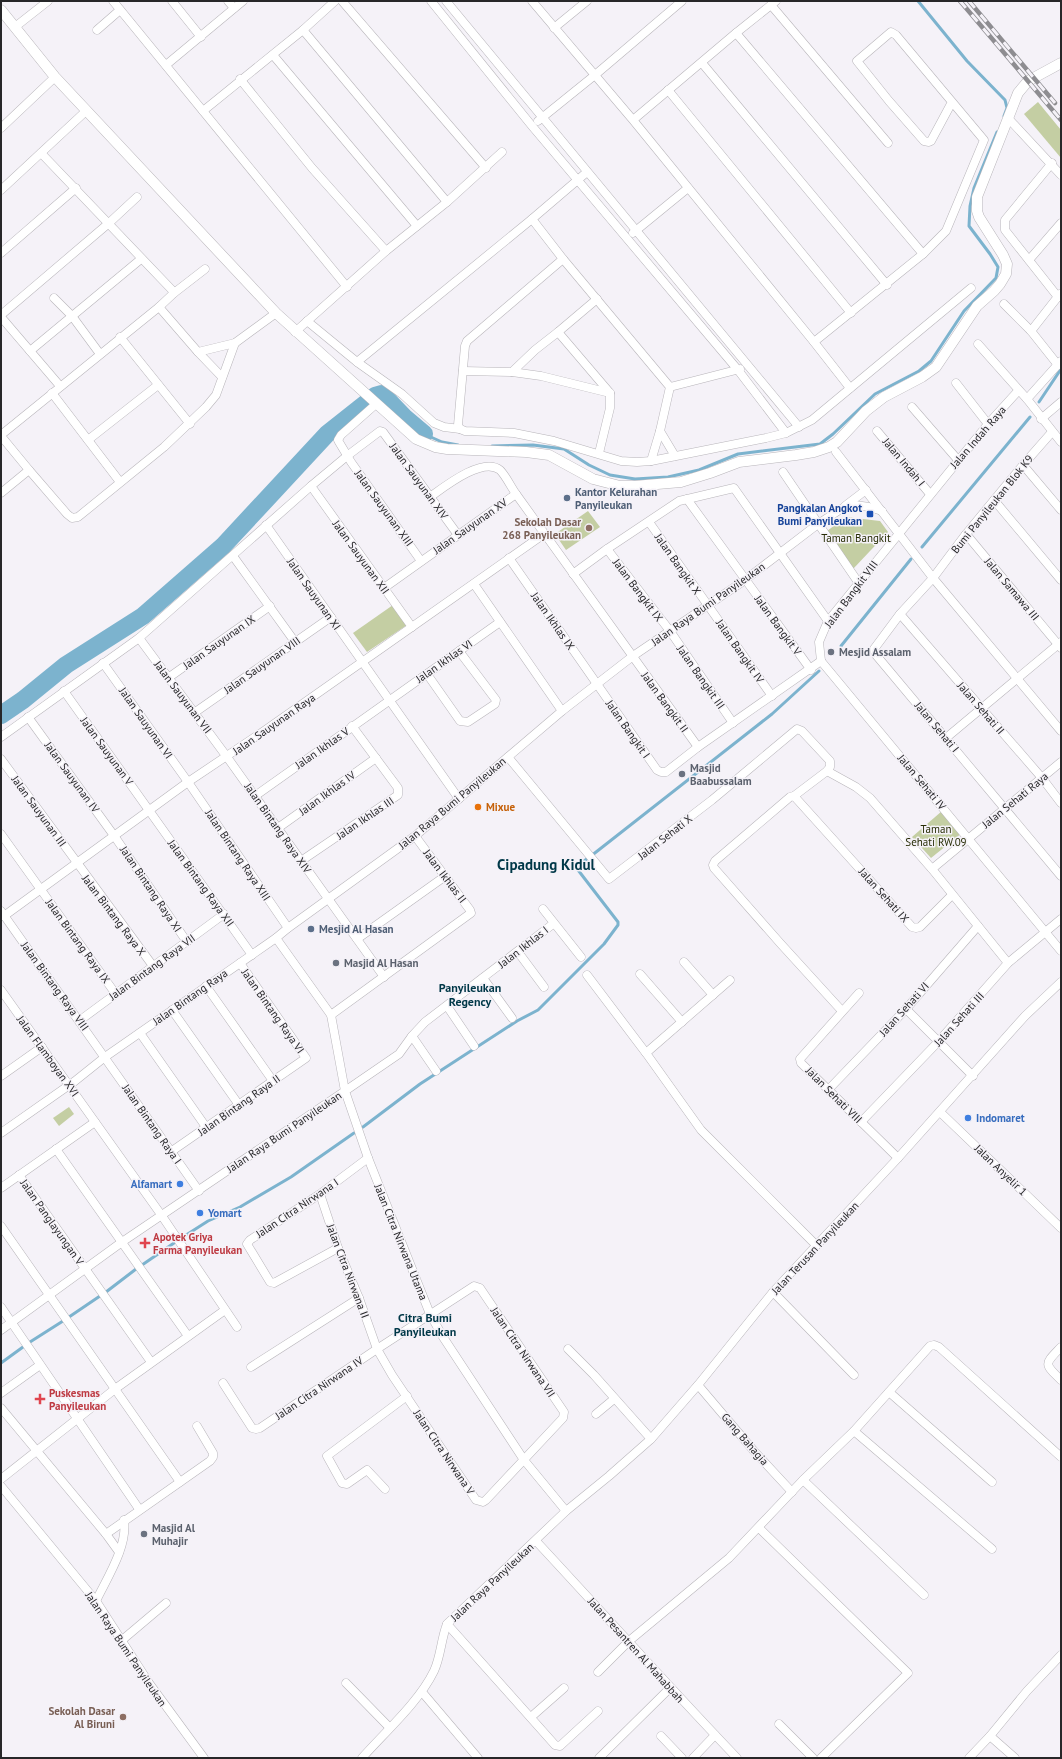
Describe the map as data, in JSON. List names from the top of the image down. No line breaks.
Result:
{"streets":{"street":["Jalan Indah Raya","Jalan Indah I","Jalan Sauyunan XIV","Bumi Panyileukan Blok K9","Jalan Sauyunan XIII","Jalan Sauyunan XV","Jalan Sauyunan XII","Jalan Bangkit X","Jalan Samawa III","Jalan Bangkit IX","Jalan Sauyunan XI","Jalan Bangkit VIII","Jalan Raya Bumi Panyileukan","Jalan Ikhlas IX","Jalan Bangkit V","Jalan Sauyunan IX","Jalan Bangkit IV","Jalan Ikhlas VI","Jalan Sauyunan VIII","Jalan Bangkit III","Jalan Sauyunan VII","Jalan Bangkit II","Jalan Sehati II","Jalan Sauyunan VI","Jalan Sauyunan Raya","Jalan Sehati I","Jalan Bangkit I","Jalan Ikhlas V","Jalan Sauyunan V","Jalan Sauyunan IV","Jalan Sehati IV","Jalan Ikhlas IV","Jalan Sehati Raya","Jalan Sauyunan III","Jalan Ikhlas III","Jalan Bintang Raya XIV","Jalan Sehati X","Jalan Bintang Raya XIII","Jalan Ikhlas II","Jalan Bintang Raya XII","Jalan Bintang Raya XI","Jalan Sehati IX","Jalan Bintang Raya X","Jalan Bintang Raya IX","Jalan Ikhlas I","Jalan Bintang Raya VII","Jalan Bintang Raya VIII","Jalan Bintang Raya","Jalan Sehati VI","Jalan Bintang Raya VI","Jalan Sehati III","Jalan Flamboyan XVI","Jalan Sehati VIII","Jalan Bintang Raya II","Jalan Bintang Raya I","Jalan Anyelir 1","Jalan Citra Nirwana I","Jalan Panglayungan V","Jalan Citra Nirwana Utama","Jalan Terusan Panyileukan","Jalan Citra Nirwana II","Jalan Citra Nirwana VII","Jalan Citra Nirwana IV","Gang Bahagia","Jalan Citra Nirwana V","Jalan Raya Panyileukan","Jalan Pesantren Al Mahabbah"]},"crossings":[["Jalan Indah Raya","Jalan Indah I"],["Jalan Indah Raya","Jalan Bangkit VIII"],["Jalan Sauyunan XIV","Jalan Sauyunan XIII"],["Jalan Sauyunan XIV","Jalan Sauyunan XV"],["Bumi Panyileukan Blok K9","Jalan Samawa III"],["Bumi Panyileukan Blok K9","Jalan Sehati I"],["Jalan Sauyunan XIII","Jalan Sauyunan XV"],["Jalan Sauyunan XV","Jalan Sauyunan XII"],["Jalan Sauyunan XV","Jalan Sauyunan Raya"],["Jalan Sauyunan XII","Jalan Sauyunan Raya"],["Jalan Bangkit X","Jalan Raya Bumi Panyileukan"],["Jalan Bangkit X","Jalan Bangkit IV"],["Jalan Bangkit IX","Jalan Raya Bumi Panyileukan"],["Jalan Bangkit IX","Jalan Bangkit III"],["Jalan Sauyunan XI","Jalan Raya Bumi Panyileukan"],["Jalan Sauyunan XI","Jalan Ikhlas VI"],["Jalan Sauyunan XI","Jalan Sauyunan VIII"],["Jalan Sauyunan XI","Jalan Sauyunan Raya"],["Jalan Sauyunan XI","Jalan Ikhlas V"],["Jalan Bangkit VIII","Jalan Sehati IV"],["Jalan Raya Bumi Panyileukan","Jalan Ikhlas IX"],["Jalan Raya Bumi Panyileukan","Jalan Bangkit V"],["Jalan Raya Bumi Panyileukan","Jalan Bangkit IV"],["Jalan Raya Bumi Panyileukan","Jalan Bangkit III"],["Jalan Raya Bumi Panyileukan","Jalan Bangkit II"],["Jalan Raya Bumi Panyileukan","Jalan Bangkit I"],["Jalan Raya Bumi Panyileukan","Jalan Bintang Raya XIV"],["Jalan Raya Bumi Panyileukan","Jalan Sehati X"],["Jalan Raya Bumi Panyileukan","Jalan Bintang Raya XIII"],["Jalan Raya Bumi Panyileukan","Jalan Ikhlas II"],["Jalan Raya Bumi Panyileukan","Jalan Ikhlas I"],["Jalan Raya Bumi Panyileukan","Jalan Bintang Raya"],["Jalan Raya Bumi Panyileukan","Jalan Flamboyan XVI"],["Jalan Raya Bumi Panyileukan","Jalan Bintang Raya I"],["Jalan Raya Bumi Panyileukan","Jalan Panglayungan V"],["Jalan Raya Bumi Panyileukan","Jalan Citra Nirwana Utama"],["Jalan Ikhlas IX","Jalan Sauyunan Raya"],["Jalan Ikhlas IX","Jalan Bangkit I"],["Jalan Sauyunan IX","Jalan Sauyunan VII"],["Jalan Ikhlas VI","Jalan Ikhlas V"],["Jalan Sauyunan VIII","Jalan Sauyunan VII"],["Jalan Sauyunan VII","Jalan Sauyunan Raya"],["Jalan Sauyunan VII","Jalan Bintang Raya XIV"],["Jalan Bangkit II","Jalan Bangkit I"],["Jalan Sehati II","Jalan Sehati I"],["Jalan Sehati II","Jalan Sehati Raya"],["Jalan Sauyunan VI","Jalan Sauyunan Raya"],["Jalan Sauyunan VI","Jalan Bintang Raya XIII"],["Jalan Sauyunan Raya","Jalan Sauyunan V"],["Jalan Sauyunan Raya","Jalan Sauyunan IV"],["Jalan Sauyunan Raya","Jalan Sauyunan III"],["Jalan Sauyunan Raya","Jalan Bintang Raya XIV"],["Jalan Sauyunan Raya","Jalan Bintang Raya XIII"],["Jalan Sauyunan Raya","Jalan Bintang Raya XII"],["Jalan Sauyunan Raya","Jalan Bintang Raya XI"],["Jalan Sauyunan Raya","Jalan Bintang Raya X"],["Jalan Sauyunan Raya","Jalan Bintang Raya IX"],["Jalan Sauyunan Raya","Jalan Bintang Raya VIII"],["Jalan Sehati I","Jalan Sehati Raya"],["Jalan Ikhlas V","Jalan Ikhlas III"],["Jalan Ikhlas V","Jalan Bintang Raya XIV"],["Jalan Sauyunan V","Jalan Bintang Raya XII"],["Jalan Sauyunan IV","Jalan Bintang Raya XI"],["Jalan Sehati IV","Jalan Sehati Raya"],["Jalan Sehati IV","Jalan Sehati III"],["Jalan Ikhlas IV","Jalan Ikhlas III"],["Jalan Ikhlas IV","Jalan Bintang Raya XIV"],["Jalan Sauyunan III","Jalan Bintang Raya X"],["Jalan Ikhlas III","Jalan Bintang Raya XIV"],["Jalan Bintang Raya XIV","Jalan Ikhlas II"],["Jalan Bintang Raya XII","Jalan Bintang Raya VII"],["Jalan Bintang Raya XII","Jalan Bintang Raya"],["Jalan Bintang Raya XI","Jalan Bintang Raya VII"],["Jalan Bintang Raya X","Jalan Bintang Raya VII"],["Jalan Bintang Raya IX","Jalan Bintang Raya VII"],["Jalan Ikhlas I","Jalan Citra Nirwana Utama"],["Jalan Bintang Raya VII","Jalan Bintang Raya VIII"],["Jalan Bintang Raya VIII","Jalan Bintang Raya"],["Jalan Bintang Raya VIII","Jalan Bintang Raya I"],["Jalan Bintang Raya","Jalan Bintang Raya VI"],["Jalan Bintang Raya","Jalan Flamboyan XVI"],["Jalan Bintang Raya","Jalan Bintang Raya I"],["Jalan Sehati VI","Jalan Sehati VIII"],["Jalan Bintang Raya VI","Jalan Bintang Raya II"],["Jalan Sehati III","Jalan Sehati VIII"],["Jalan Sehati VIII","Jalan Terusan Panyileukan"],["Jalan Bintang Raya II","Jalan Bintang Raya I"],["Jalan Anyelir 1","Jalan Terusan Panyileukan"],["Jalan Citra Nirwana I","Jalan Citra Nirwana Utama"],["Jalan Citra Nirwana I","Jalan Citra Nirwana II"],["Jalan Citra Nirwana Utama","Jalan Terusan Panyileukan"],["Jalan Citra Nirwana Utama","Jalan Citra Nirwana VII"],["Jalan Citra Nirwana Utama","Jalan Citra Nirwana IV"],["Jalan Citra Nirwana Utama","Jalan Citra Nirwana V"],["Jalan Citra Nirwana Utama","Jalan Raya Panyileukan"],["Jalan Terusan Panyileukan","Gang Bahagia"],["Jalan Terusan Panyileukan","Jalan Raya Panyileukan"],["Jalan Citra Nirwana II","Jalan Citra Nirwana IV"],["Jalan Citra Nirwana II","Jalan Citra Nirwana V"],["Jalan Citra Nirwana VII","Jalan Citra Nirwana IV"],["Jalan Citra Nirwana VII","Jalan Citra Nirwana V"],["Jalan Citra Nirwana IV","Jalan Citra Nirwana V"],["Jalan Raya Panyileukan","Jalan Pesantren Al Mahabbah"]],"districts":["Cipadung Kidul","Panyileukan Regency","Citra Bumi Panyileukan"],"parks":["Taman Bangkit","Taman Sehati RW.09"],"places":{"other":["Kantor Kelurahan Panyileukan","Sekolah Dasar 268 Panyileukan","Mesjid Assalam","Masjid Baabussalam","Mixue","Mesjid Al Hasan","Masjid Al Hasan","Indomaret","Alfamart","Yomart","Masjid Al Muhajir","Sekolah Dasar Al Biruni"],"transit":["Pangkalan Angkot Bumi Panyileukan"],"health":["Apotek Griya Farma Panyileukan","Puskesmas Panyileukan"]}}
